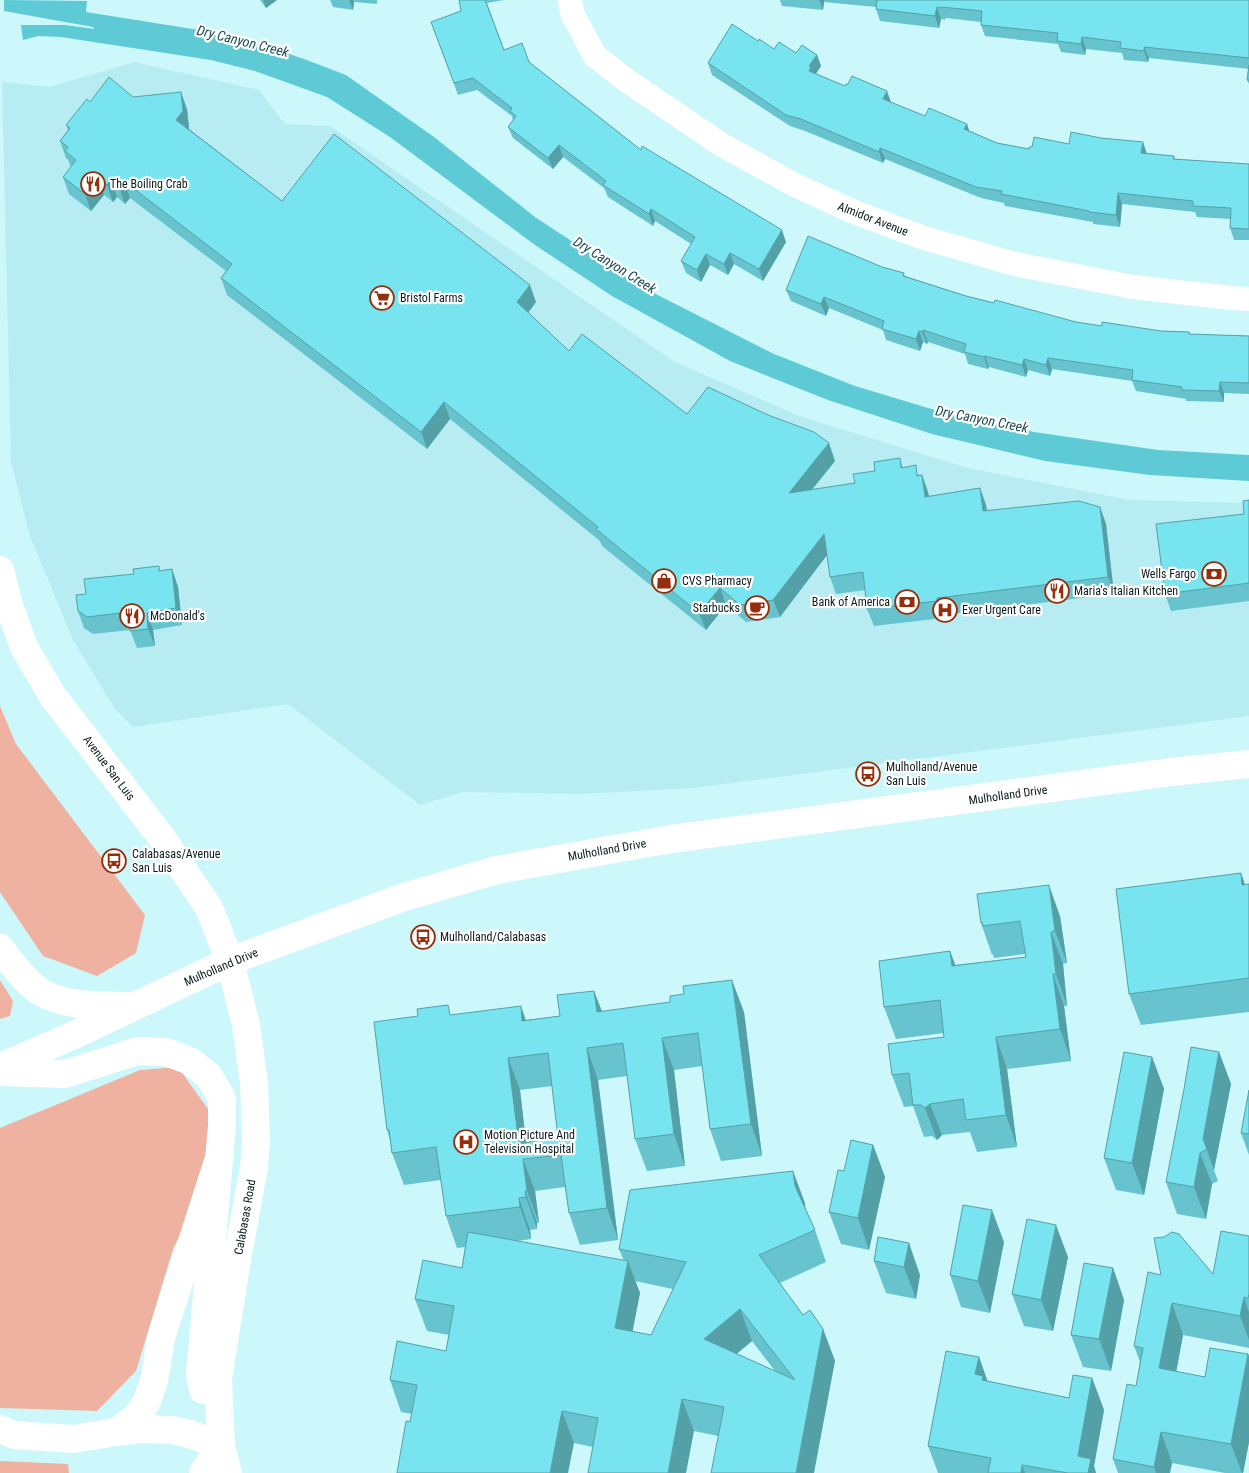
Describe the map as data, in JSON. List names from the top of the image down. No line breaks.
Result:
{"streets":{"main road":["Avenue San Luis","Mulholland Drive","Calabasas Road"],"street":["Almidor Avenue"]},"crossings":[["Avenue San Luis","Mulholland Drive"],["Avenue San Luis","Calabasas Road"],["Mulholland Drive","Calabasas Road"]],"water":["Dry Canyon Creek"],"places":{"restaurant":["The Boiling Crab","Maria's Italian Kitchen","McDonald's"],"supermarket":["Bristol Farms"],"bank":["Wells Fargo","Bank of America"],"shop":["CVS Pharmacy"],"cafe":["Starbucks"],"hospital":["Exer Urgent Care","Motion Picture And Television Hospital"],"bus stop":["Mulholland/Avenue San Luis","Calabasas/Avenue San Luis","Mulholland/Calabasas"]}}
